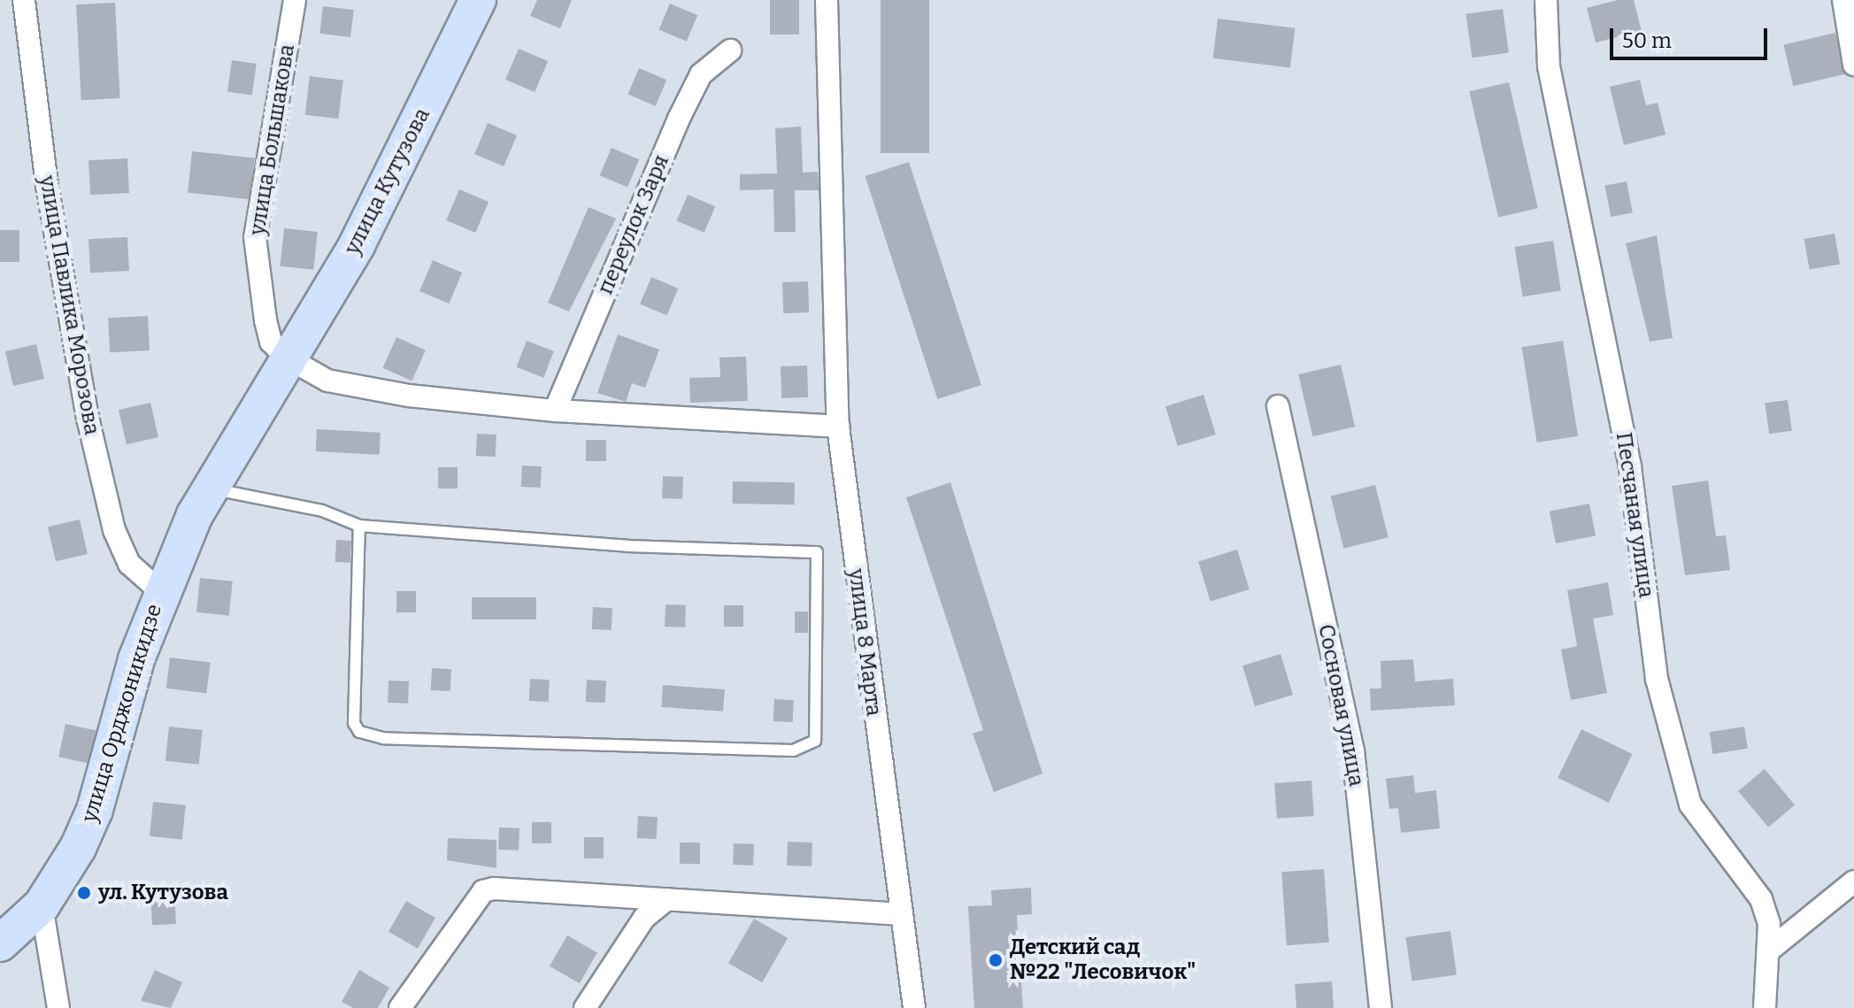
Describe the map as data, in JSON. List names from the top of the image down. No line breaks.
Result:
{"streets":{"main road":["улица Кутузова","улица Орджоникидзе"],"street":["улица Большакова","переулок Заря","улица Павлика Морозова","Песчаная улица","улица 8 Марта","Сосновая улица"]},"crossings":[["улица Большакова","улица Кутузова"],["улица Большакова","улица Орджоникидзе"],["улица Кутузова","улица Орджоникидзе"],["улица Павлика Морозова","улица Орджоникидзе"]],"places":["ул. Кутузова","Детский сад №22 \"Лесовичок\""],"scale_bar":"50 m"}
